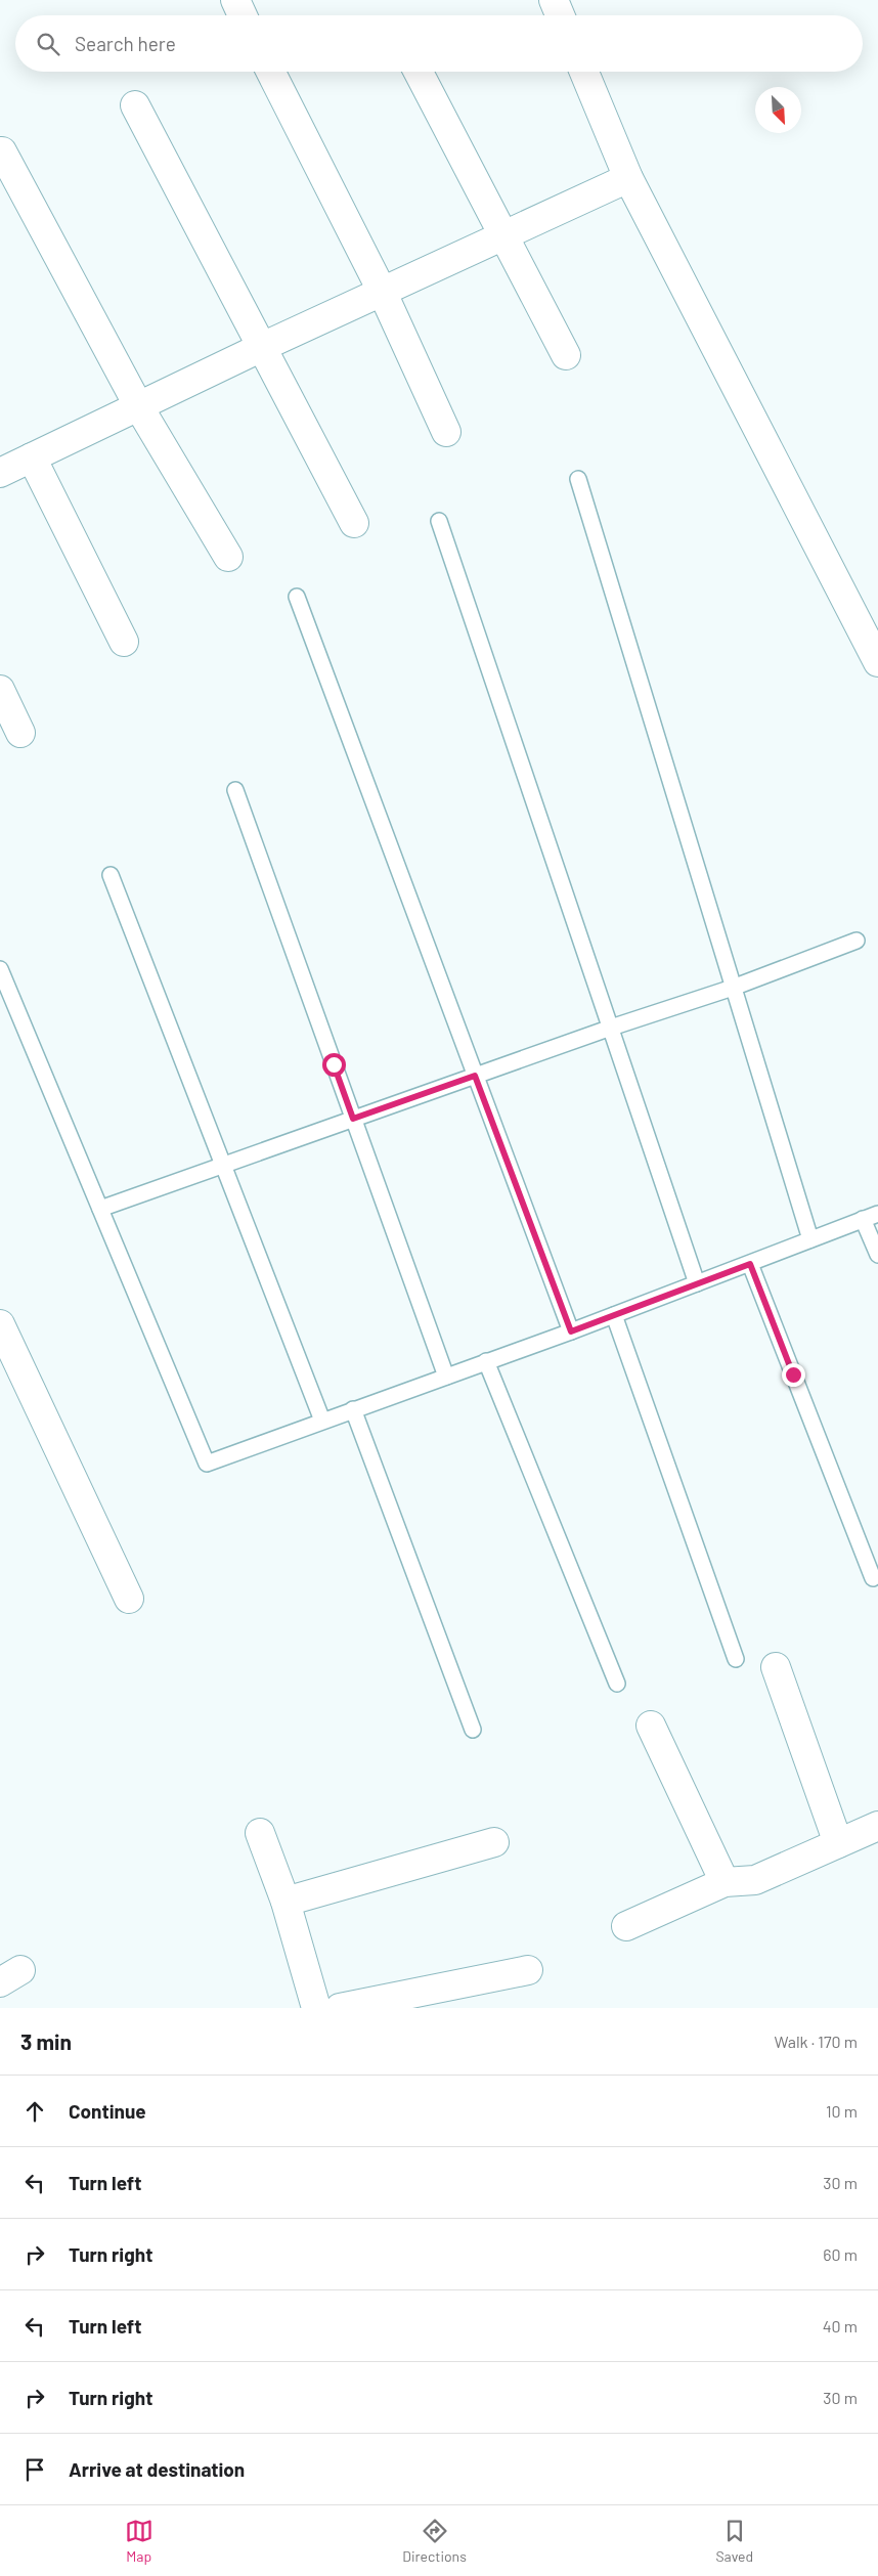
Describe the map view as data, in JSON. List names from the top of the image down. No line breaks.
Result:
{"north":"bottom right","page":{"search":"Search here","heading":["3 min","Walk · 170 m"],"list":[["Continue","10 m"],["Turn left","30 m"],["Turn right","60 m"],["Turn left","40 m"],["Turn right","30 m"],"Arrive at destination"],"nav":["Map","Directions","Saved"]}}
